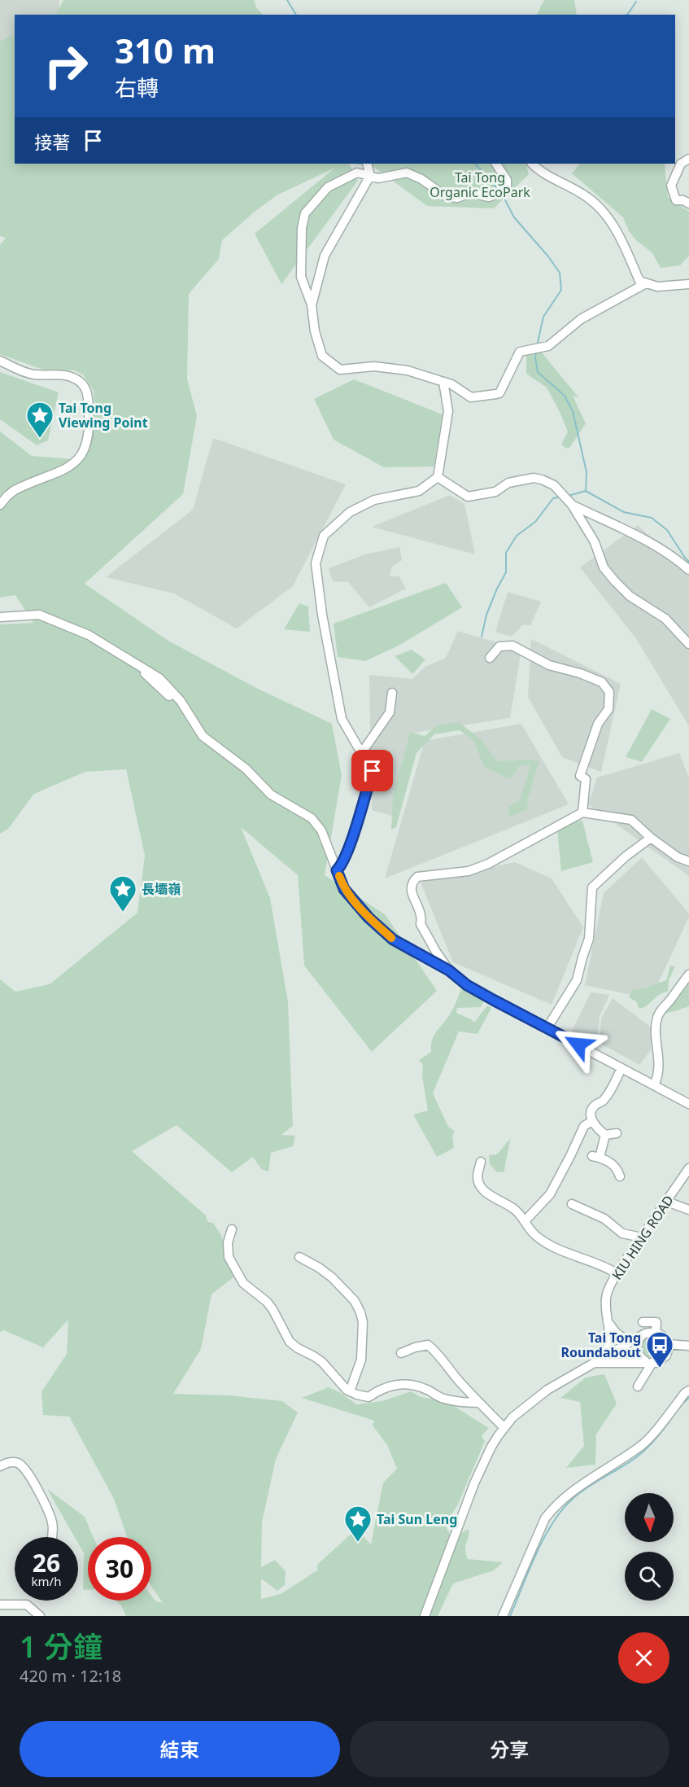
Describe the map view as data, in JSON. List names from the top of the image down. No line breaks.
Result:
{"streets":{"street":["KIU HING ROAD"]},"parks":["Tai Tong Organic EcoPark"],"places":{"place":["Tai Tong Viewing Point","長壩嶺","Tai Sun Leng"],"bus stop":["Tai Tong Roundabout"]},"north":"bottom","page":{"turn":["310 m","右轉"],"then":"接著","speed":"26 km/h","limit":"30","heading":["1 分鐘","420 m · 12:18"],"buttons":["結束","分享"]}}
